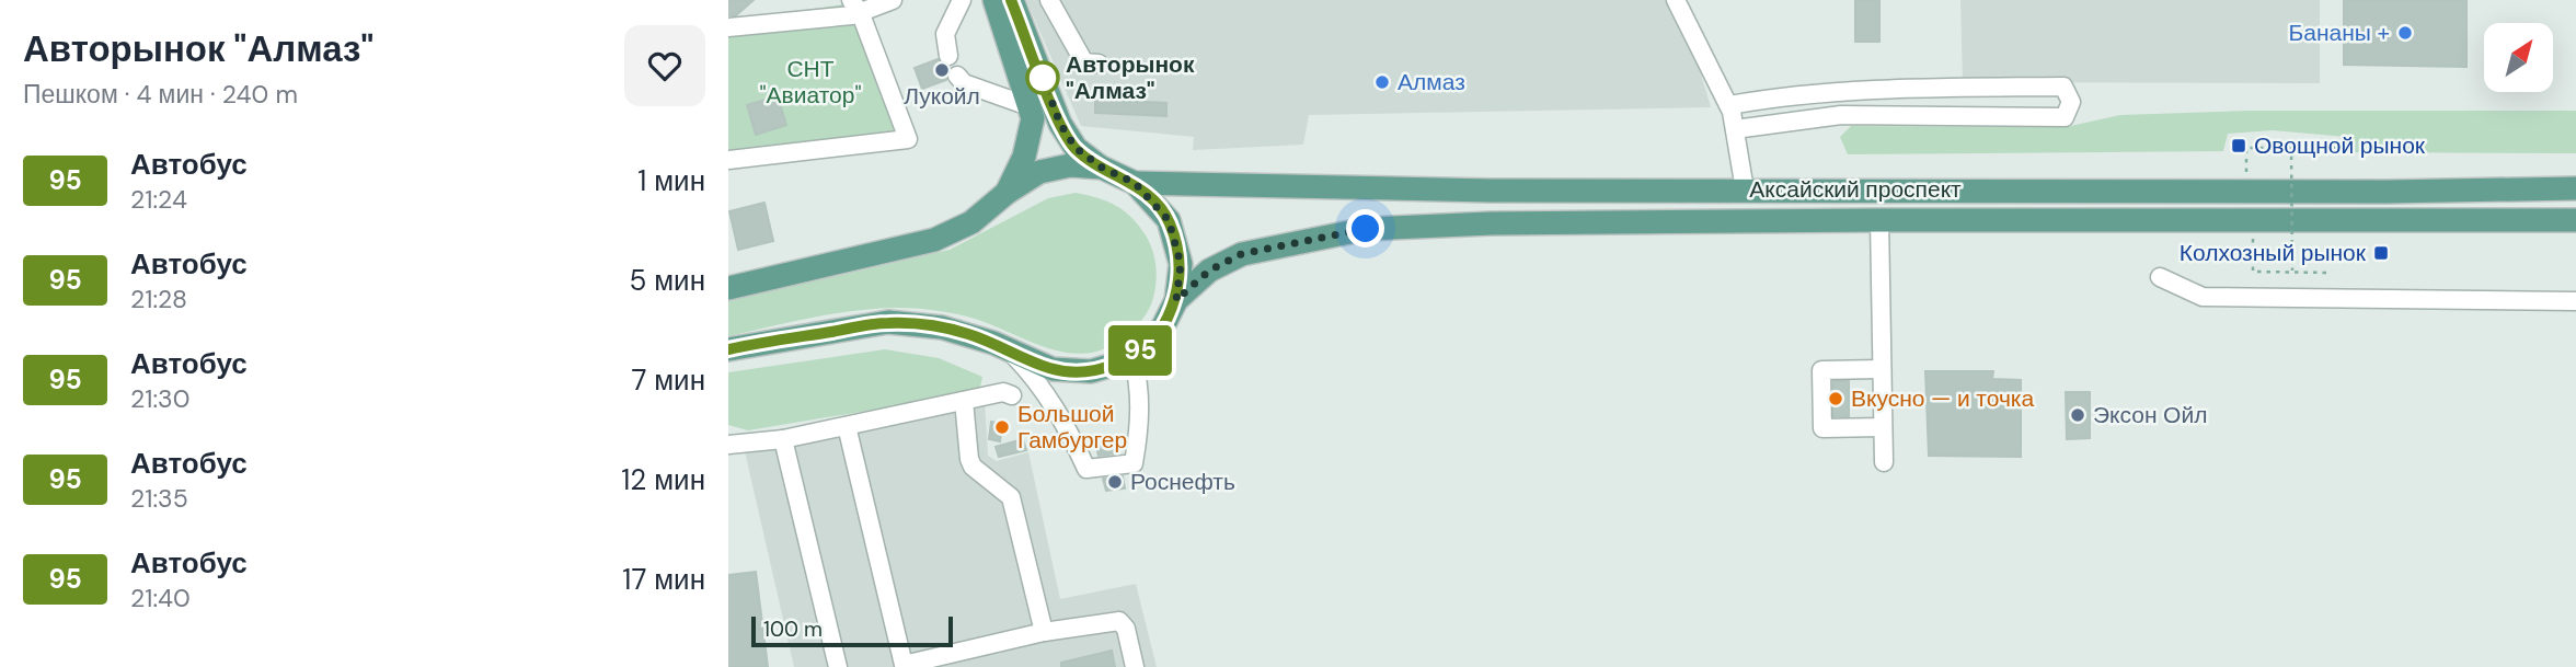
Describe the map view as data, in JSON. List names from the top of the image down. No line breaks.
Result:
{"streets":{"main road":["Аксайский проспект"]},"parks":["СНТ \"Авиатор\""],"places":{"other":["Бананы +","Лукойл","Авторынок \"Алмаз\"","Алмаз","Вкусно — и точка","Эксон Ойл","Большой Гамбургер","Роснефть"],"transit":["Овощной рынок","Колхозный рынок"]},"lines":["bus line 95"],"scale_bar":"100 m","north":"top right","page":{"heading":["Авторынок \"Алмаз\"","Пешком · 4 мин · 240 m"],"on_map":"95","list":[{"mark":"95","name":"Автобус","note":"21:24","value":"1 мин"},{"mark":"95","name":"Автобус","note":"21:28","value":"5 мин"},{"mark":"95","name":"Автобус","note":"21:30","value":"7 мин"},{"mark":"95","name":"Автобус","note":"21:35","value":"12 мин"},{"mark":"95","name":"Автобус","note":"21:40","value":"17 мин"}],"scale":"100 m"}}
